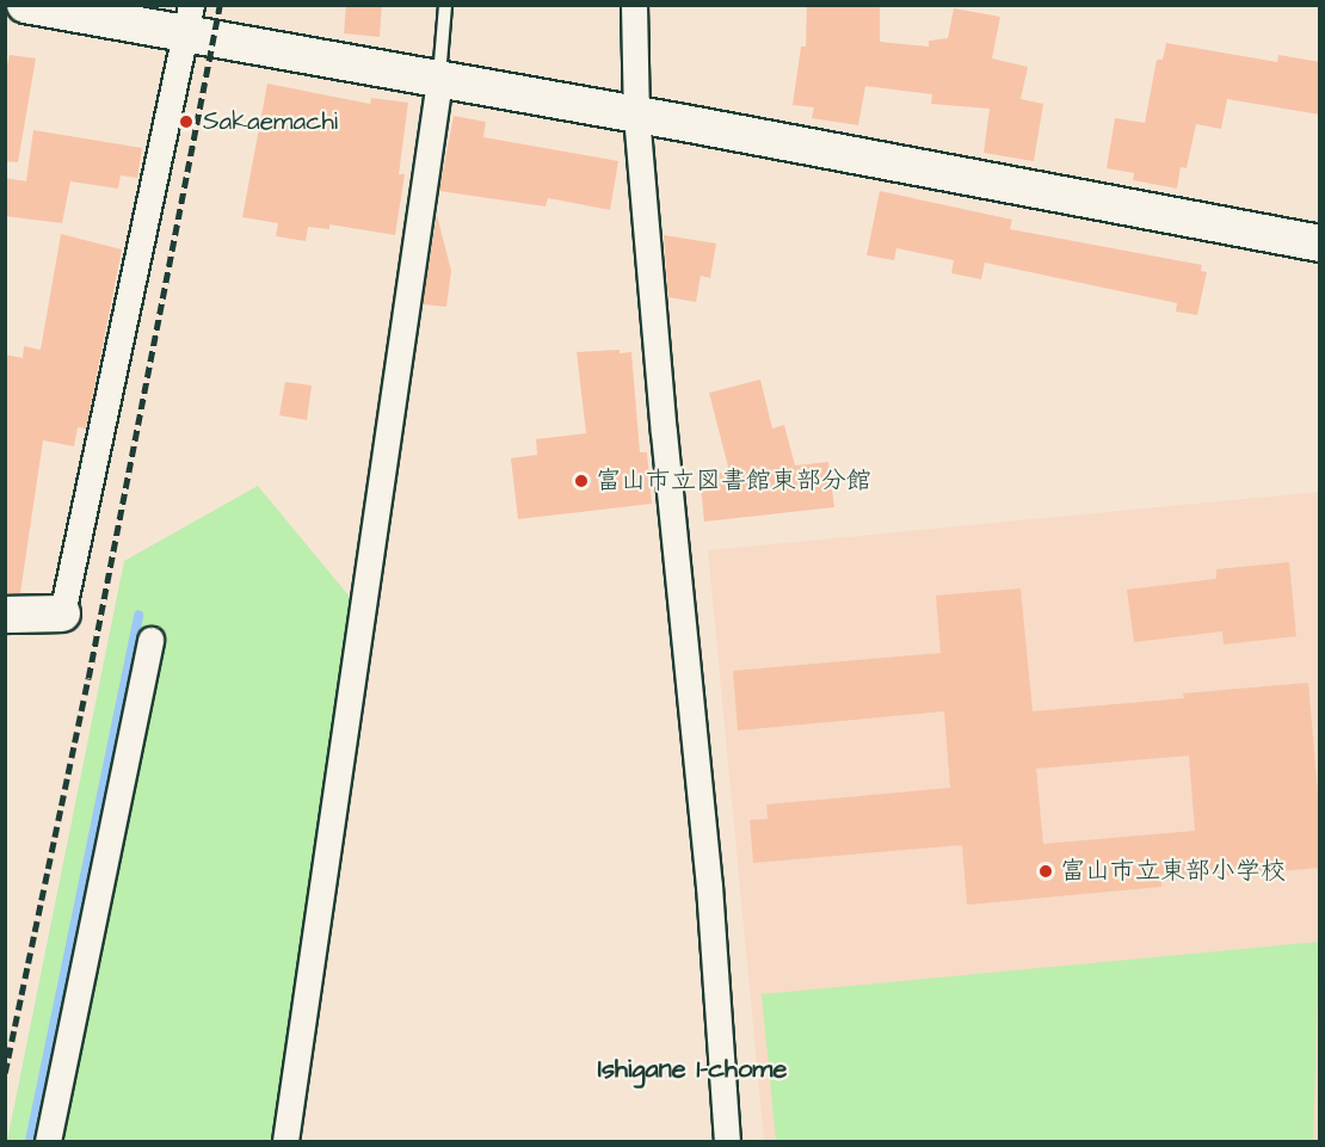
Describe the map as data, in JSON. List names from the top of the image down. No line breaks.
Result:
{"districts":["Ishigane 1-chome"],"places":["Sakaemachi","富山市立図書館東部分館","富山市立東部小学校"]}
